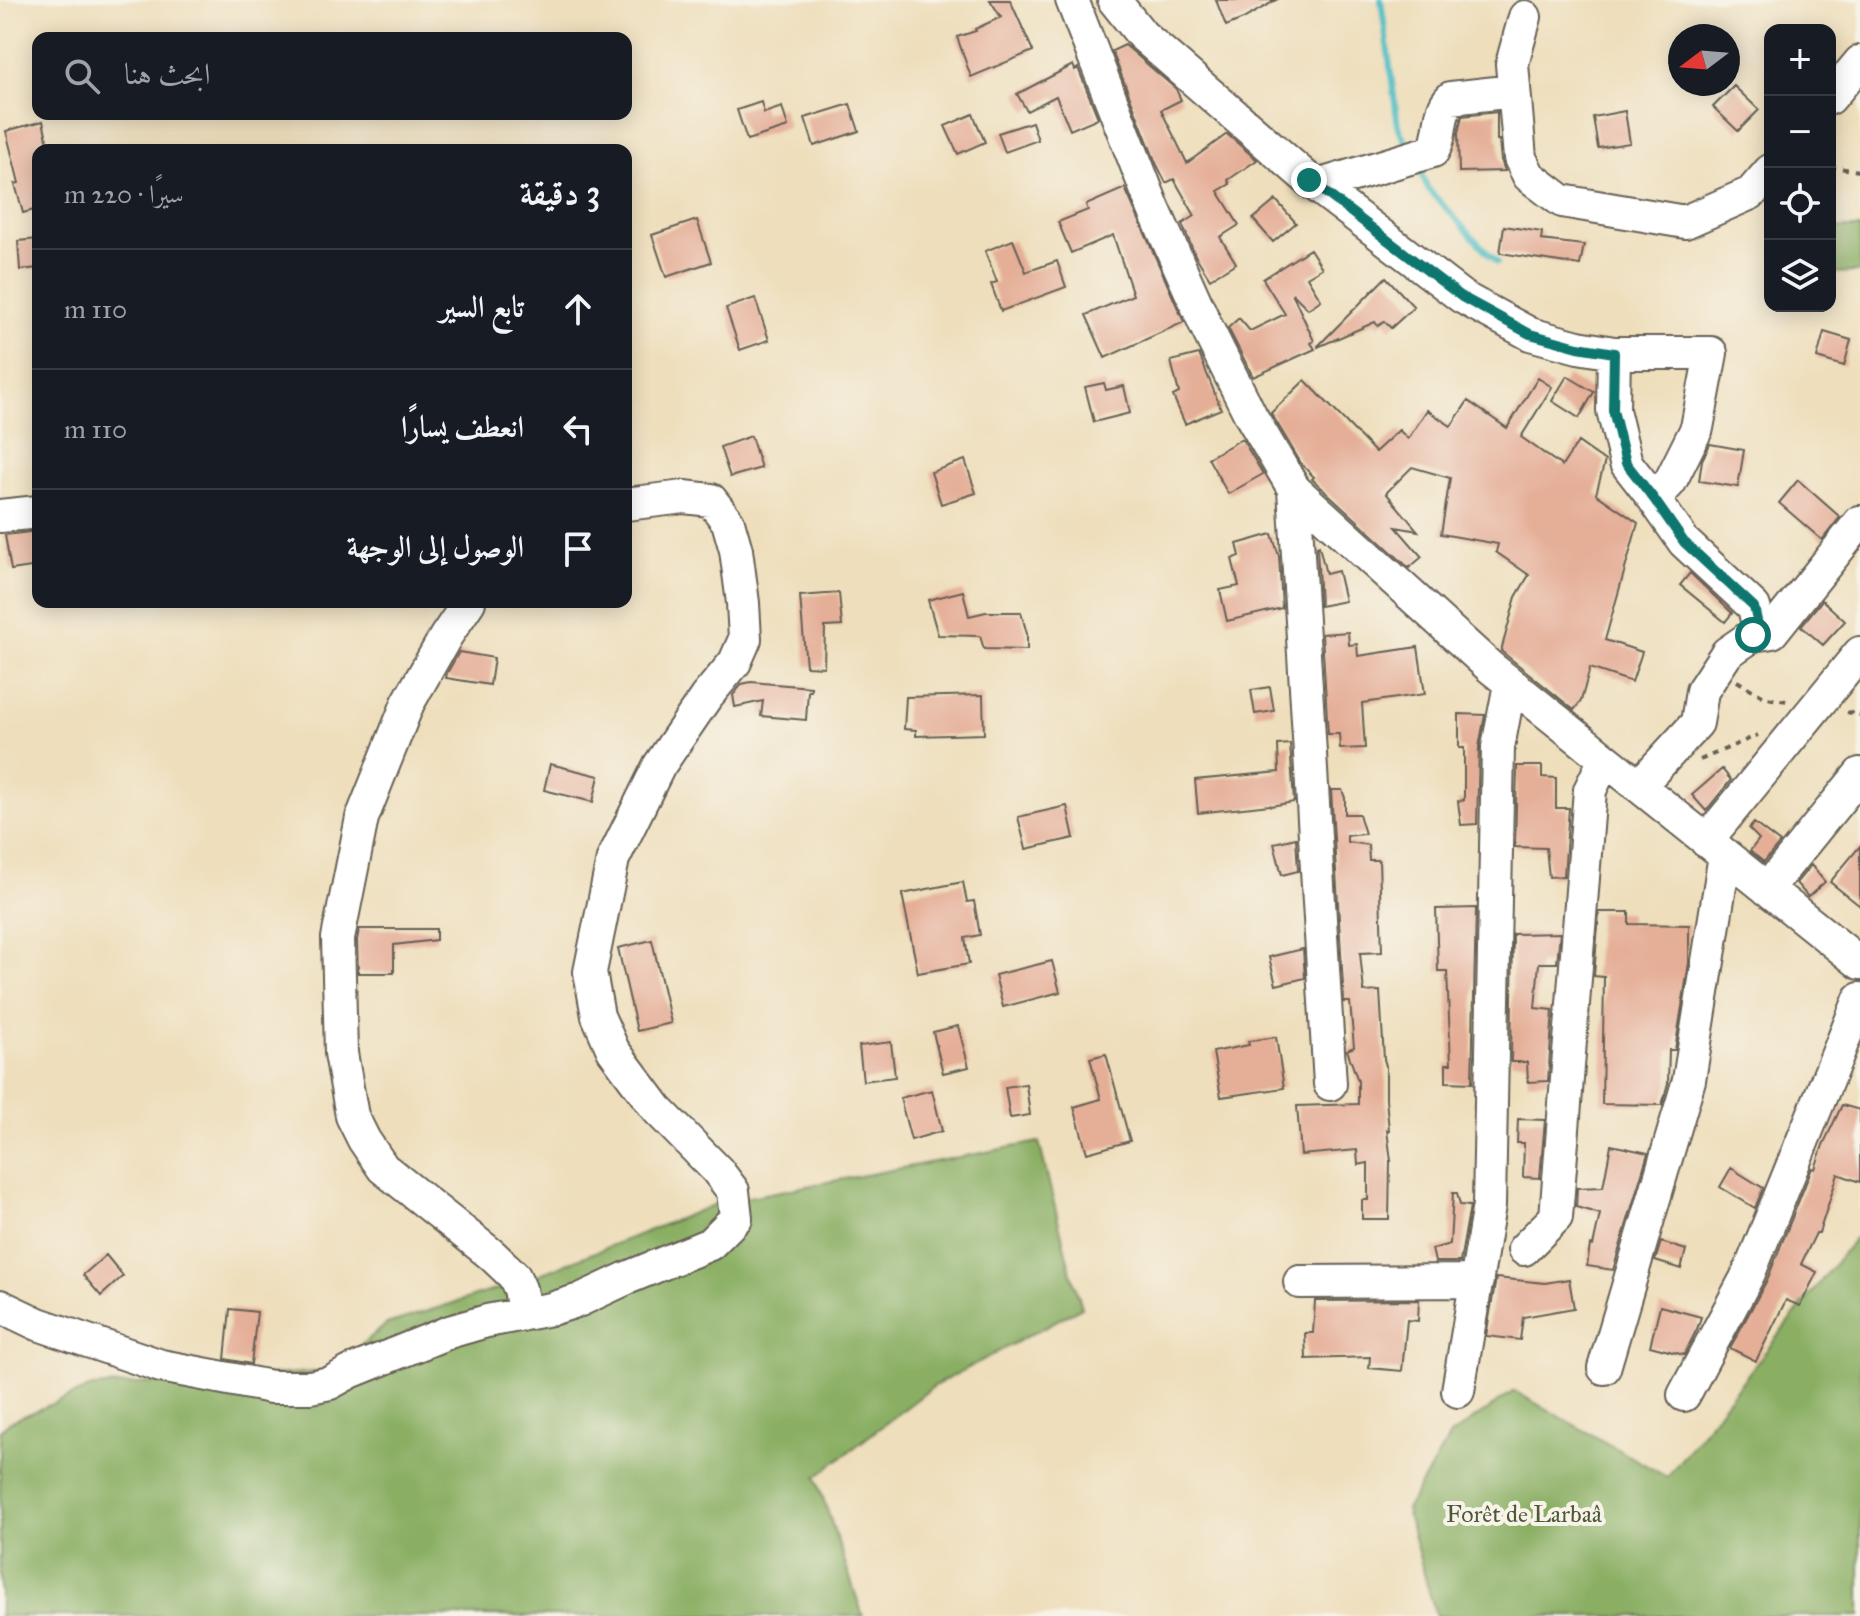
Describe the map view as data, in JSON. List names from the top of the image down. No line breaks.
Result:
{"parks":["Forêt de Larbaâ"],"north":"left","page":{"map_buttons":["+","−"],"search":"ابحث هنا","heading":["3 دقيقة","سيرًا · 220 m"],"list":[["تابع السير","110 m"],["انعطف يسارًا","110 m"],"الوصول إلى الوجهة"]}}
